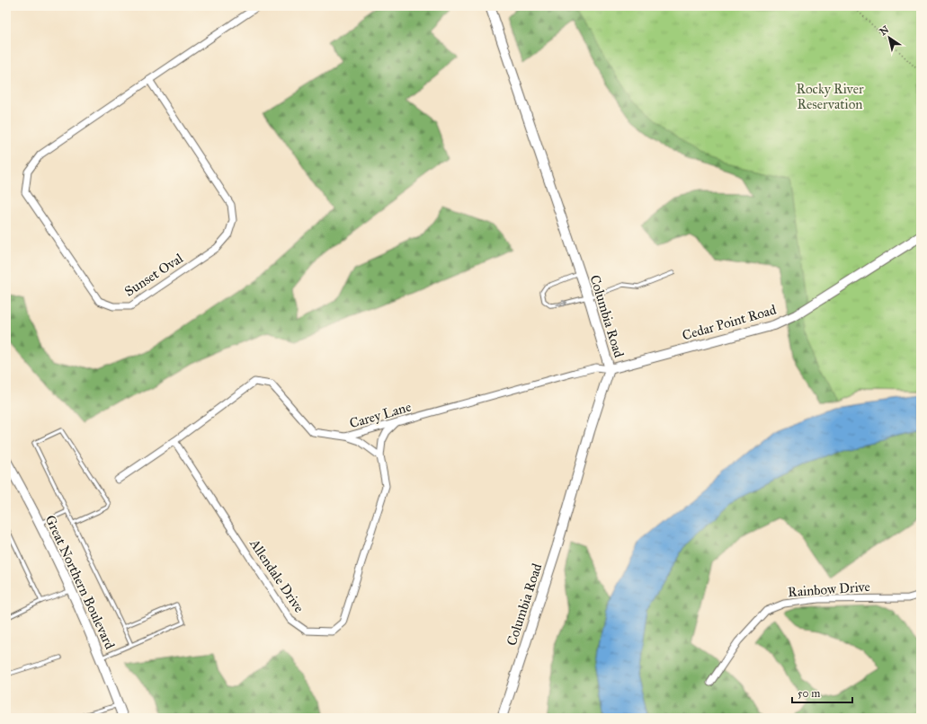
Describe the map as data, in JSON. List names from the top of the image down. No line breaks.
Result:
{"streets":{"street":["Sunset Oval","Columbia Road","Cedar Point Road","Carey Lane","Allendale Drive","Great Northern Boulevard","Rainbow Drive"]},"crossings":[["Columbia Road","Cedar Point Road"],["Columbia Road","Carey Lane"],["Cedar Point Road","Carey Lane"],["Carey Lane","Allendale Drive"]],"parks":["Rocky River Reservation"],"scale_bar":"50 m","north":"top left"}
